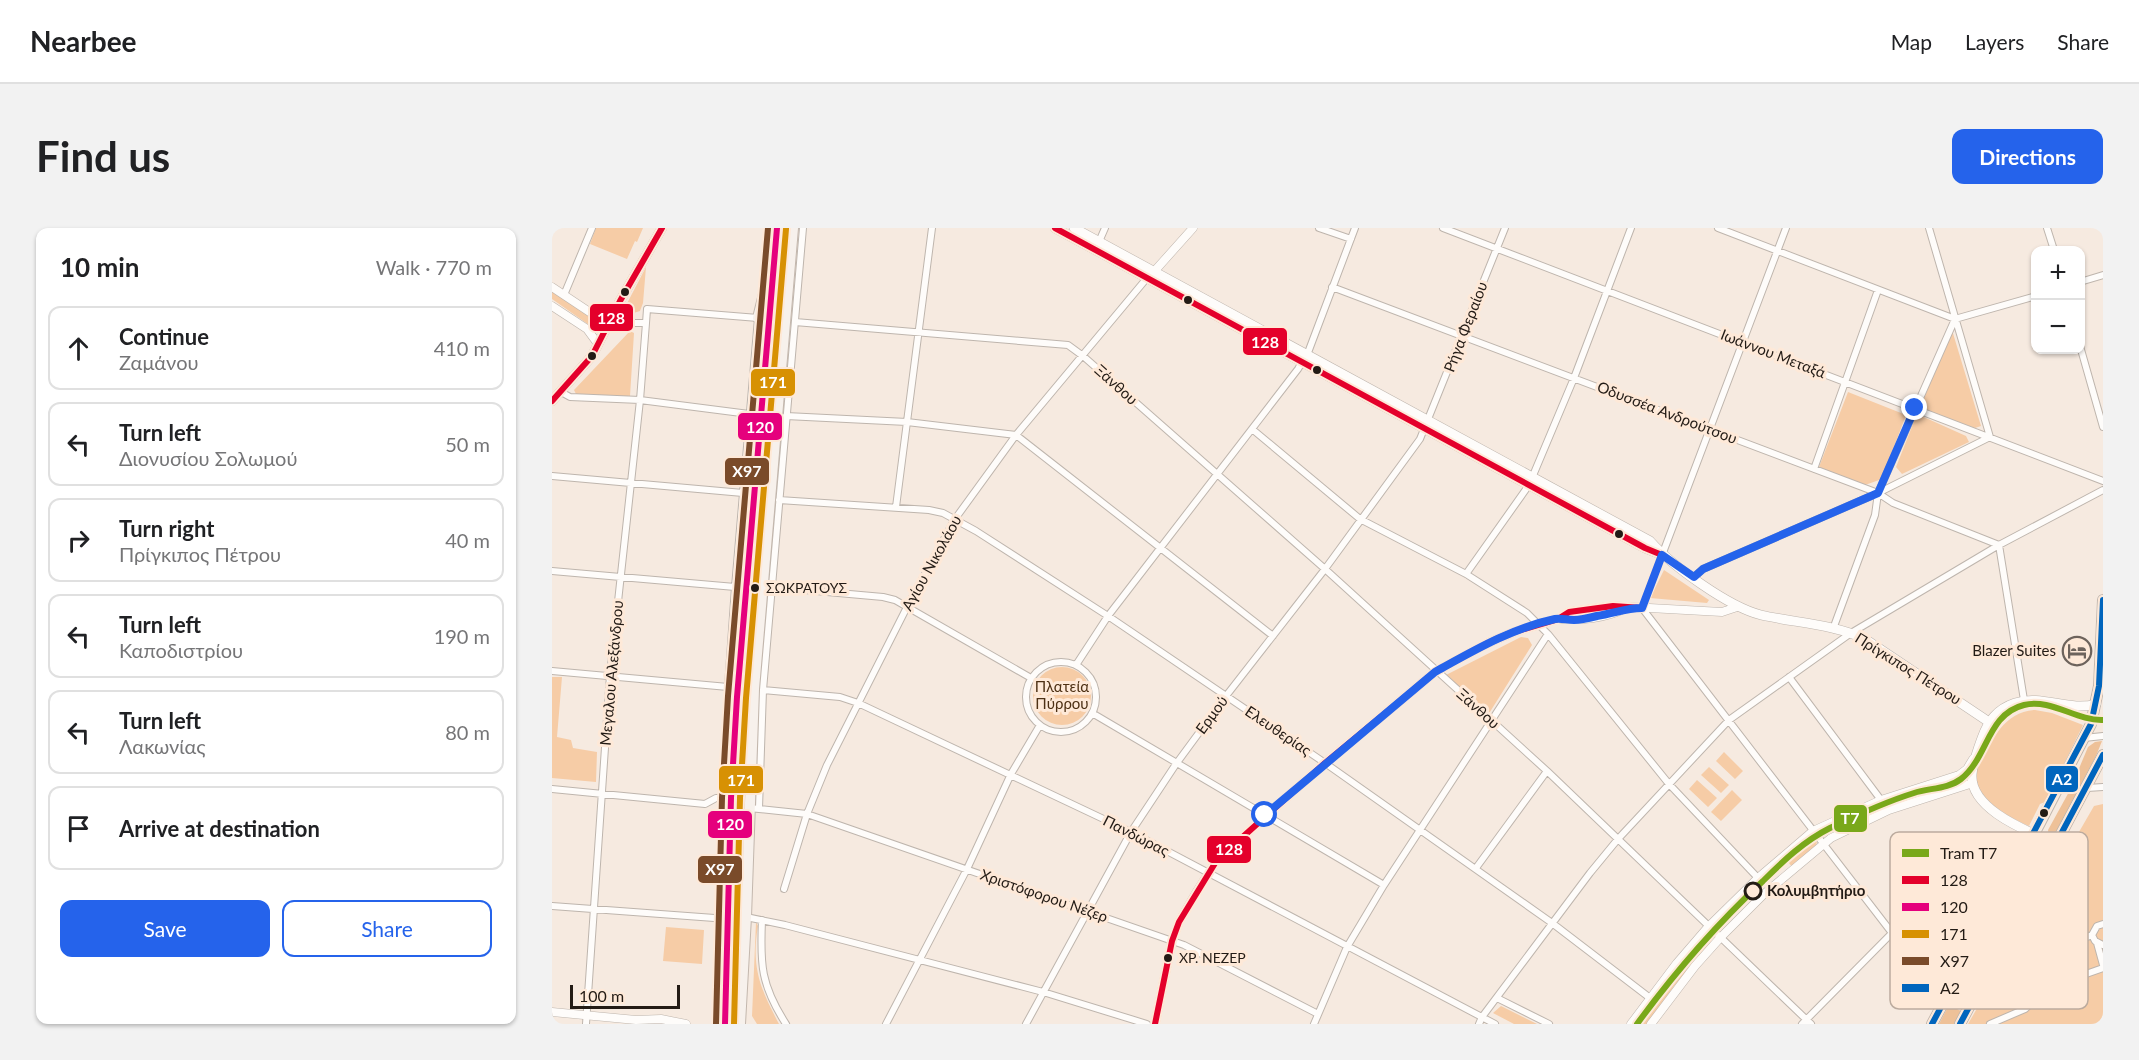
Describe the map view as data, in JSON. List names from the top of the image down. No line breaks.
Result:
{"streets":{"main road":["Πρίγκιπος Πέτρου"],"street":["Ρήγα Φεραίου","Ιωάννου Μεταξά","Ξάνθου","Οδυσσέα Ανδρούτσου","Αγίου Νικολάου","Μεγαλου Αλεξάνδρου","Ερμού","Ελευθερίας","Πανδώρας","Χριστόφορου Νέζερ"]},"crossings":[["Ρήγα Φεραίου","Ιωάννου Μεταξά"],["Ρήγα Φεραίου","Οδυσσέα Ανδρούτσου"],["Ρήγα Φεραίου","Πρίγκιπος Πέτρου"],["Ρήγα Φεραίου","Ερμού"],["Ξάνθου","Αγίου Νικολάου"],["Ξάνθου","Ερμού"],["Αγίου Νικολάου","Πρίγκιπος Πέτρου"],["Αγίου Νικολάου","Ελευθερίας"],["Αγίου Νικολάου","Πανδώρας"],["Αγίου Νικολάου","Χριστόφορου Νέζερ"],["Πρίγκιπος Πέτρου","Ερμού"],["Ερμού","Ελευθερίας"],["Ερμού","Πανδώρας"],["Ερμού","Χριστόφορου Νέζερ"]],"parks":["Πλατεία Πύρρου"],"places":{"other":["ΣΩΚΡΑΤΟΥΣ","Κολυμβητήριο","ΧΡ. ΝΕΖΕΡ"],"hotel":["Blazer Suites"]},"lines":["transit line 128","transit line 120","transit line X97","transit line 171","transit line Α2","tram line Τ7"],"legend":["Tram Τ7","128","120","171","X97","Α2"],"scale_bar":"100 m","page":{"header":"Nearbee","nav":["Map","Layers","Share"],"buttons":["Directions",["Save","Share"]],"title":"Find us","heading":["10 min","Walk · 770 m"],"map_buttons":["+","−"],"list":[["Continue","Ζαμάνου","410 m"],["Turn left","Διονυσίου Σολωμού","50 m"],["Turn right","Πρίγκιπος Πέτρου","40 m"],["Turn left","Καποδιστρίου","190 m"],["Turn left","Λακωνίας","80 m"],"Arrive at destination"],"scale":"100 m"}}
